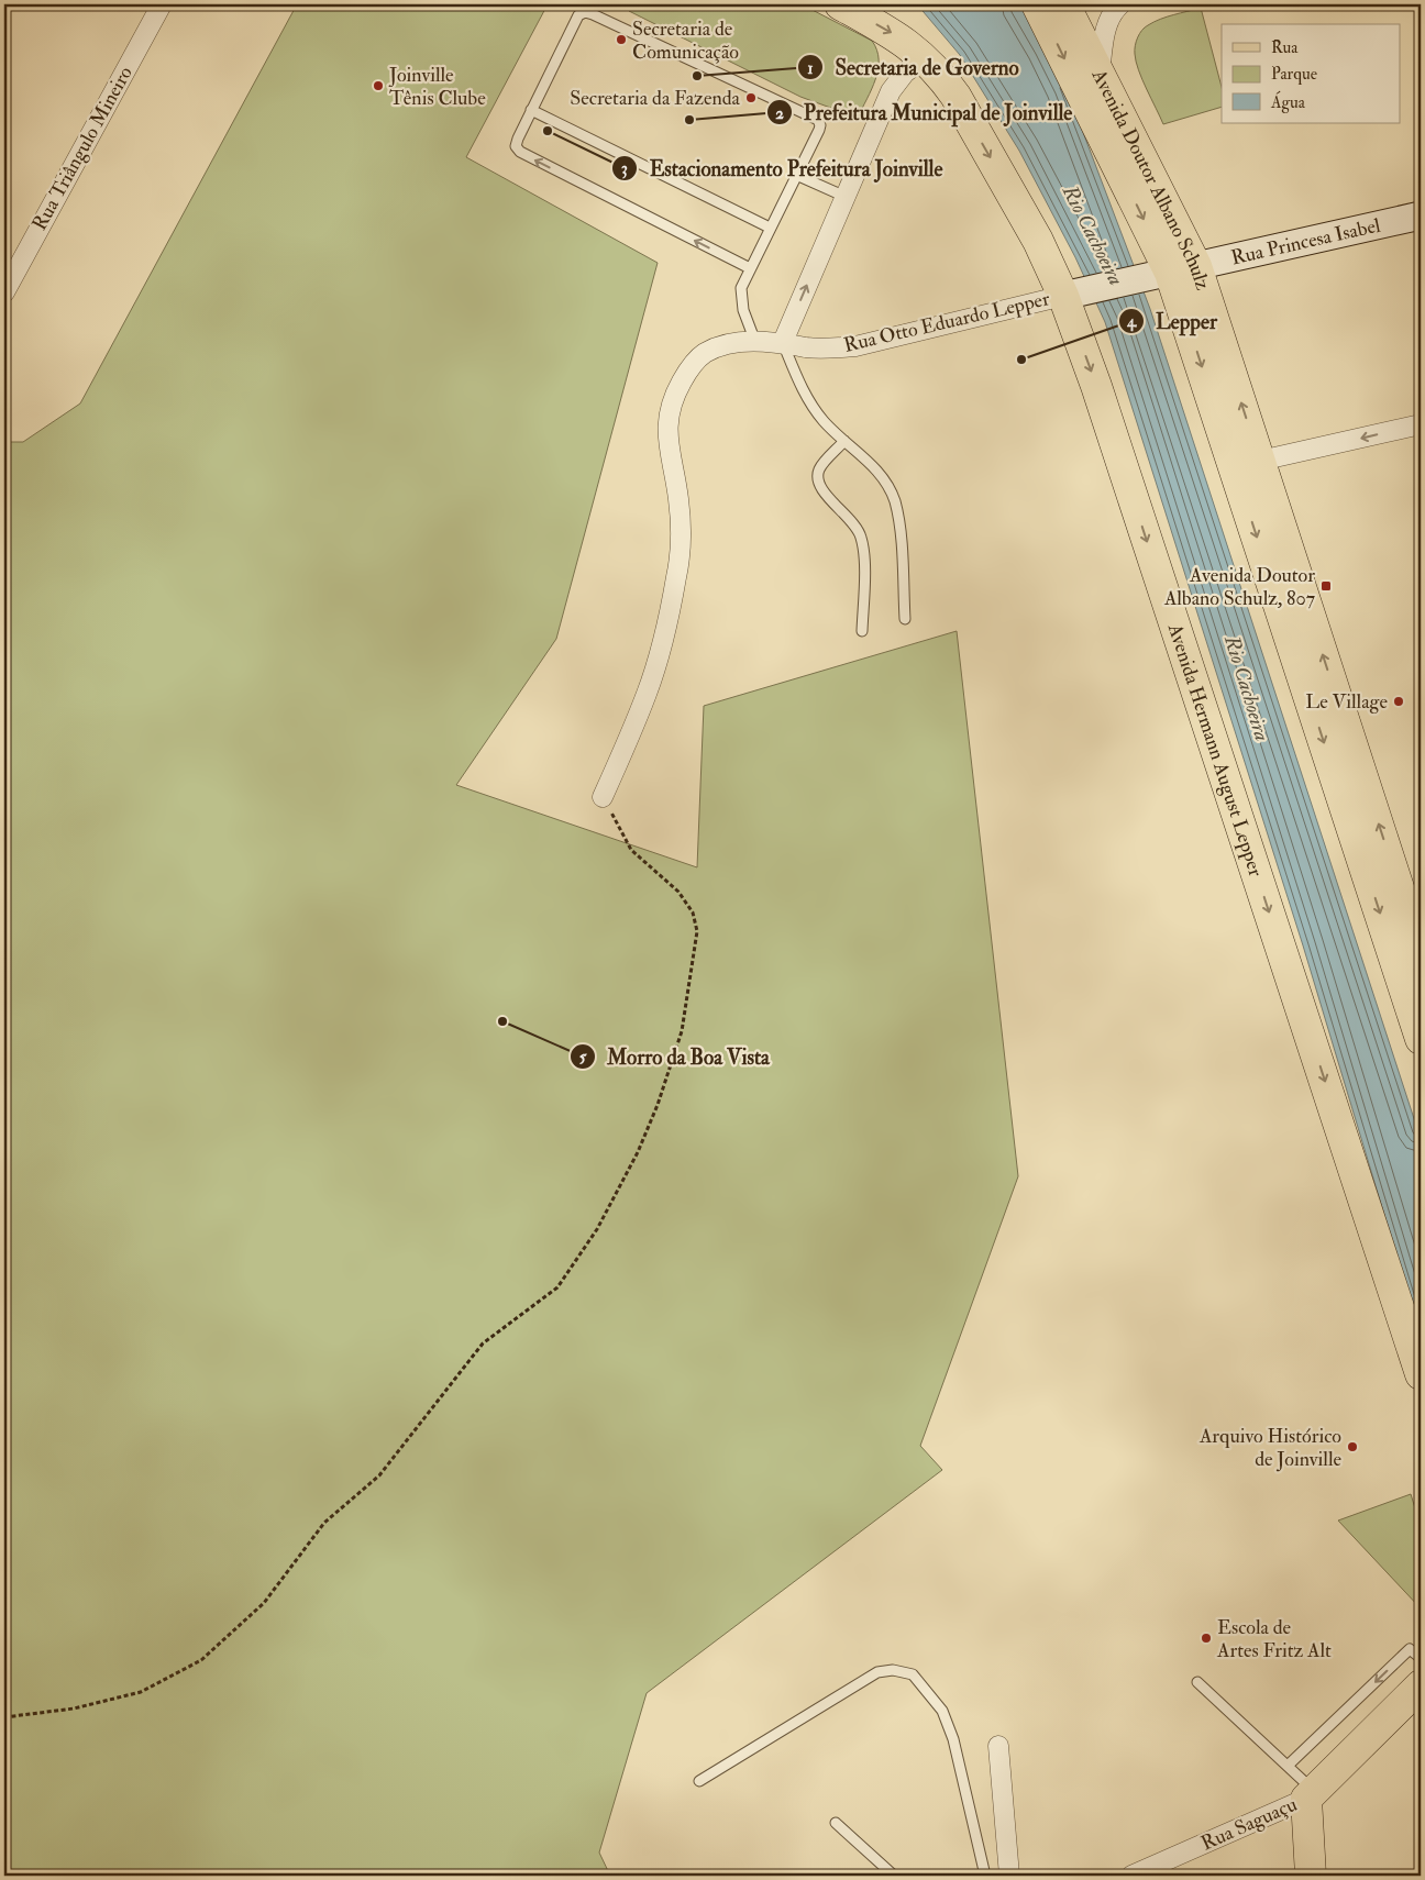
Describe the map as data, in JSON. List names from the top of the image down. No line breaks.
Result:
{"streets":{"main road":["Avenida Doutor Albano Schulz","Rua Princesa Isabel","Avenida Hermann August Lepper"],"street":["Rua Triângulo Mineiro","Rua Otto Eduardo Lepper","Rua Saguaçu"]},"crossings":[["Avenida Doutor Albano Schulz","Rua Princesa Isabel"],["Rua Princesa Isabel","Rua Otto Eduardo Lepper"],["Rua Princesa Isabel","Avenida Hermann August Lepper"],["Rua Otto Eduardo Lepper","Avenida Hermann August Lepper"]],"one_way":["Avenida Hermann August Lepper"],"water":["Rio Cachoeira"],"places":{"other":["Secretaria de Comunicação","Secretaria de Governo","Joinville Tênis Clube","Secretaria da Fazenda","Prefeitura Municipal de Joinville","Estacionamento Prefeitura Joinville","Lepper","Le Village","Morro da Boa Vista","Arquivo Histórico de Joinville","Escola de Artes Fritz Alt"],"transit":["Avenida Doutor Albano Schulz, 807"]},"legend":["Rua","Parque","Água"]}
